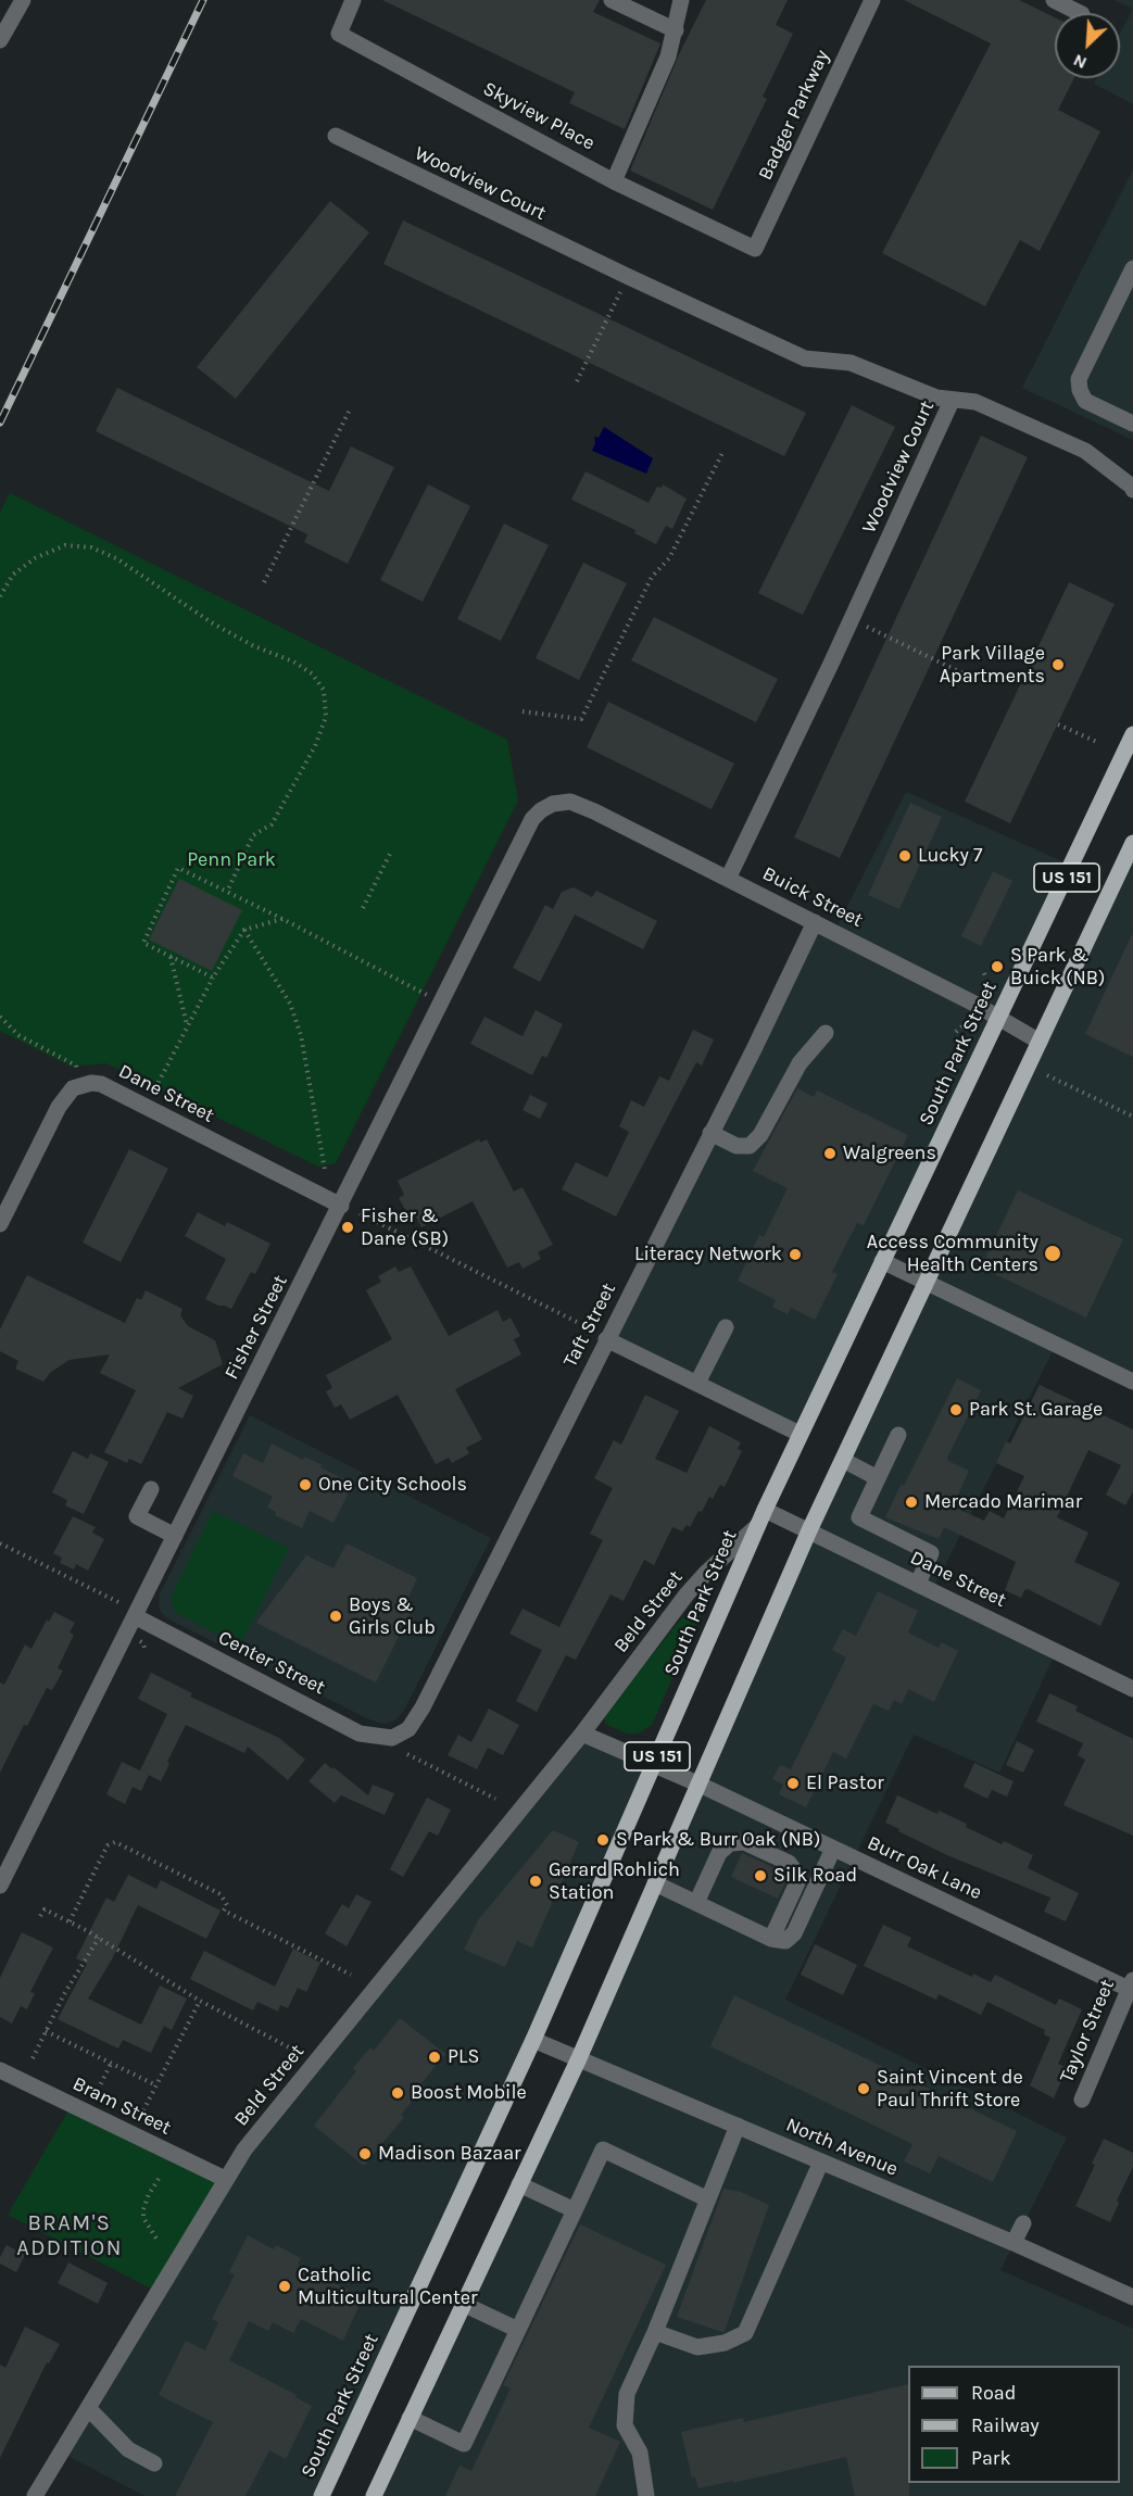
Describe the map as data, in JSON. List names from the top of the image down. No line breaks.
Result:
{"streets":{"main road":["US 151","South Park Street"],"street":["Badger Parkway","Skyview Place","Woodview Court","Buick Street","Dane Street","Taft Street","Fisher Street","Beld Street","Center Street","Burr Oak Lane","Taylor Street","Bram Street","North Avenue"]},"crossings":[["Badger Parkway","Skyview Place"],["Woodview Court","Buick Street"],["US 151","Buick Street"],["US 151","Dane Street"],["US 151","Burr Oak Lane"],["US 151","North Avenue"],["Buick Street","South Park Street"],["Buick Street","Taft Street"],["Buick Street","Fisher Street"],["South Park Street","Dane Street"],["South Park Street","Beld Street"],["South Park Street","North Avenue"],["Dane Street","Fisher Street"],["Dane Street","Beld Street"],["Taft Street","Center Street"],["Fisher Street","Center Street"],["Beld Street","Bram Street"],["Burr Oak Lane","Taylor Street"]],"districts":["BRAM'S ADDITION"],"parks":["Penn Park"],"places":["Park Village Apartments","Lucky 7","S Park & Buick (NB)","Walgreens","Fisher & Dane (SB)","Access Community Health Centers","Literacy Network","Park St. Garage","One City Schools","Mercado Marimar","Boys & Girls Club","El Pastor","S Park & Burr Oak (NB)","Silk Road","Gerard Rohlich Station","PLS","Saint Vincent de Paul Thrift Store","Boost Mobile","Madison Bazaar","Catholic Multicultural Center"],"legend":["Road","Railway","Park"],"north":"bottom left"}
